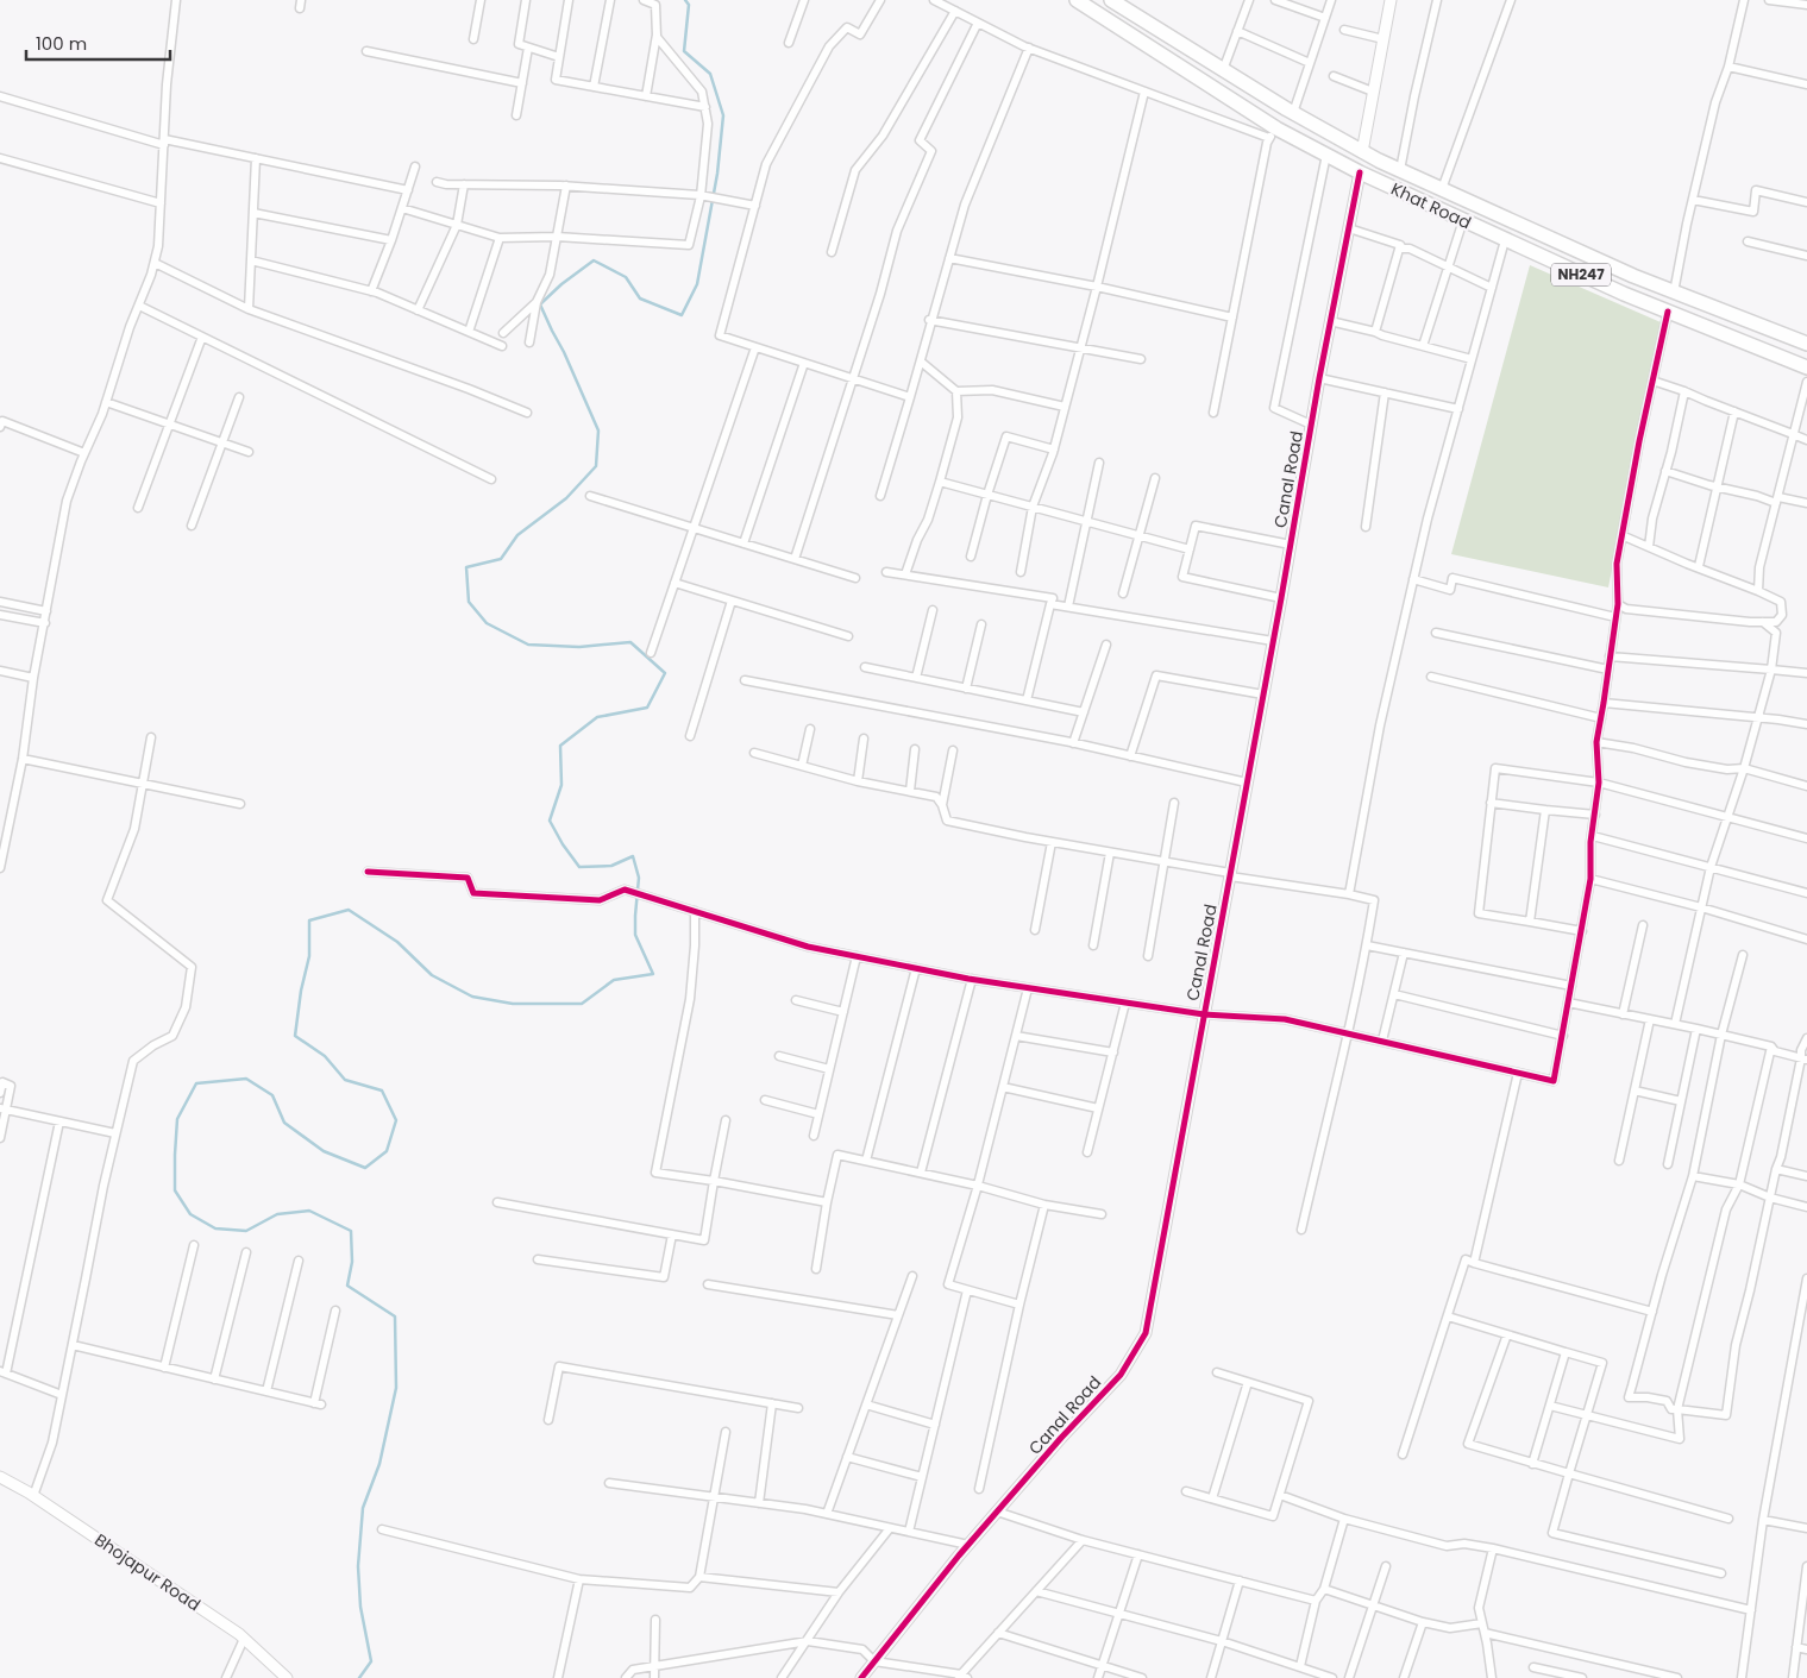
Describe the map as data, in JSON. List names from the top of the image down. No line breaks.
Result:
{"streets":{"highway":["Khat Road","NH247"],"street":["Canal Road","Bhojapur Road"]},"crossings":[["Khat Road","Canal Road"]],"scale_bar":"100 m"}
